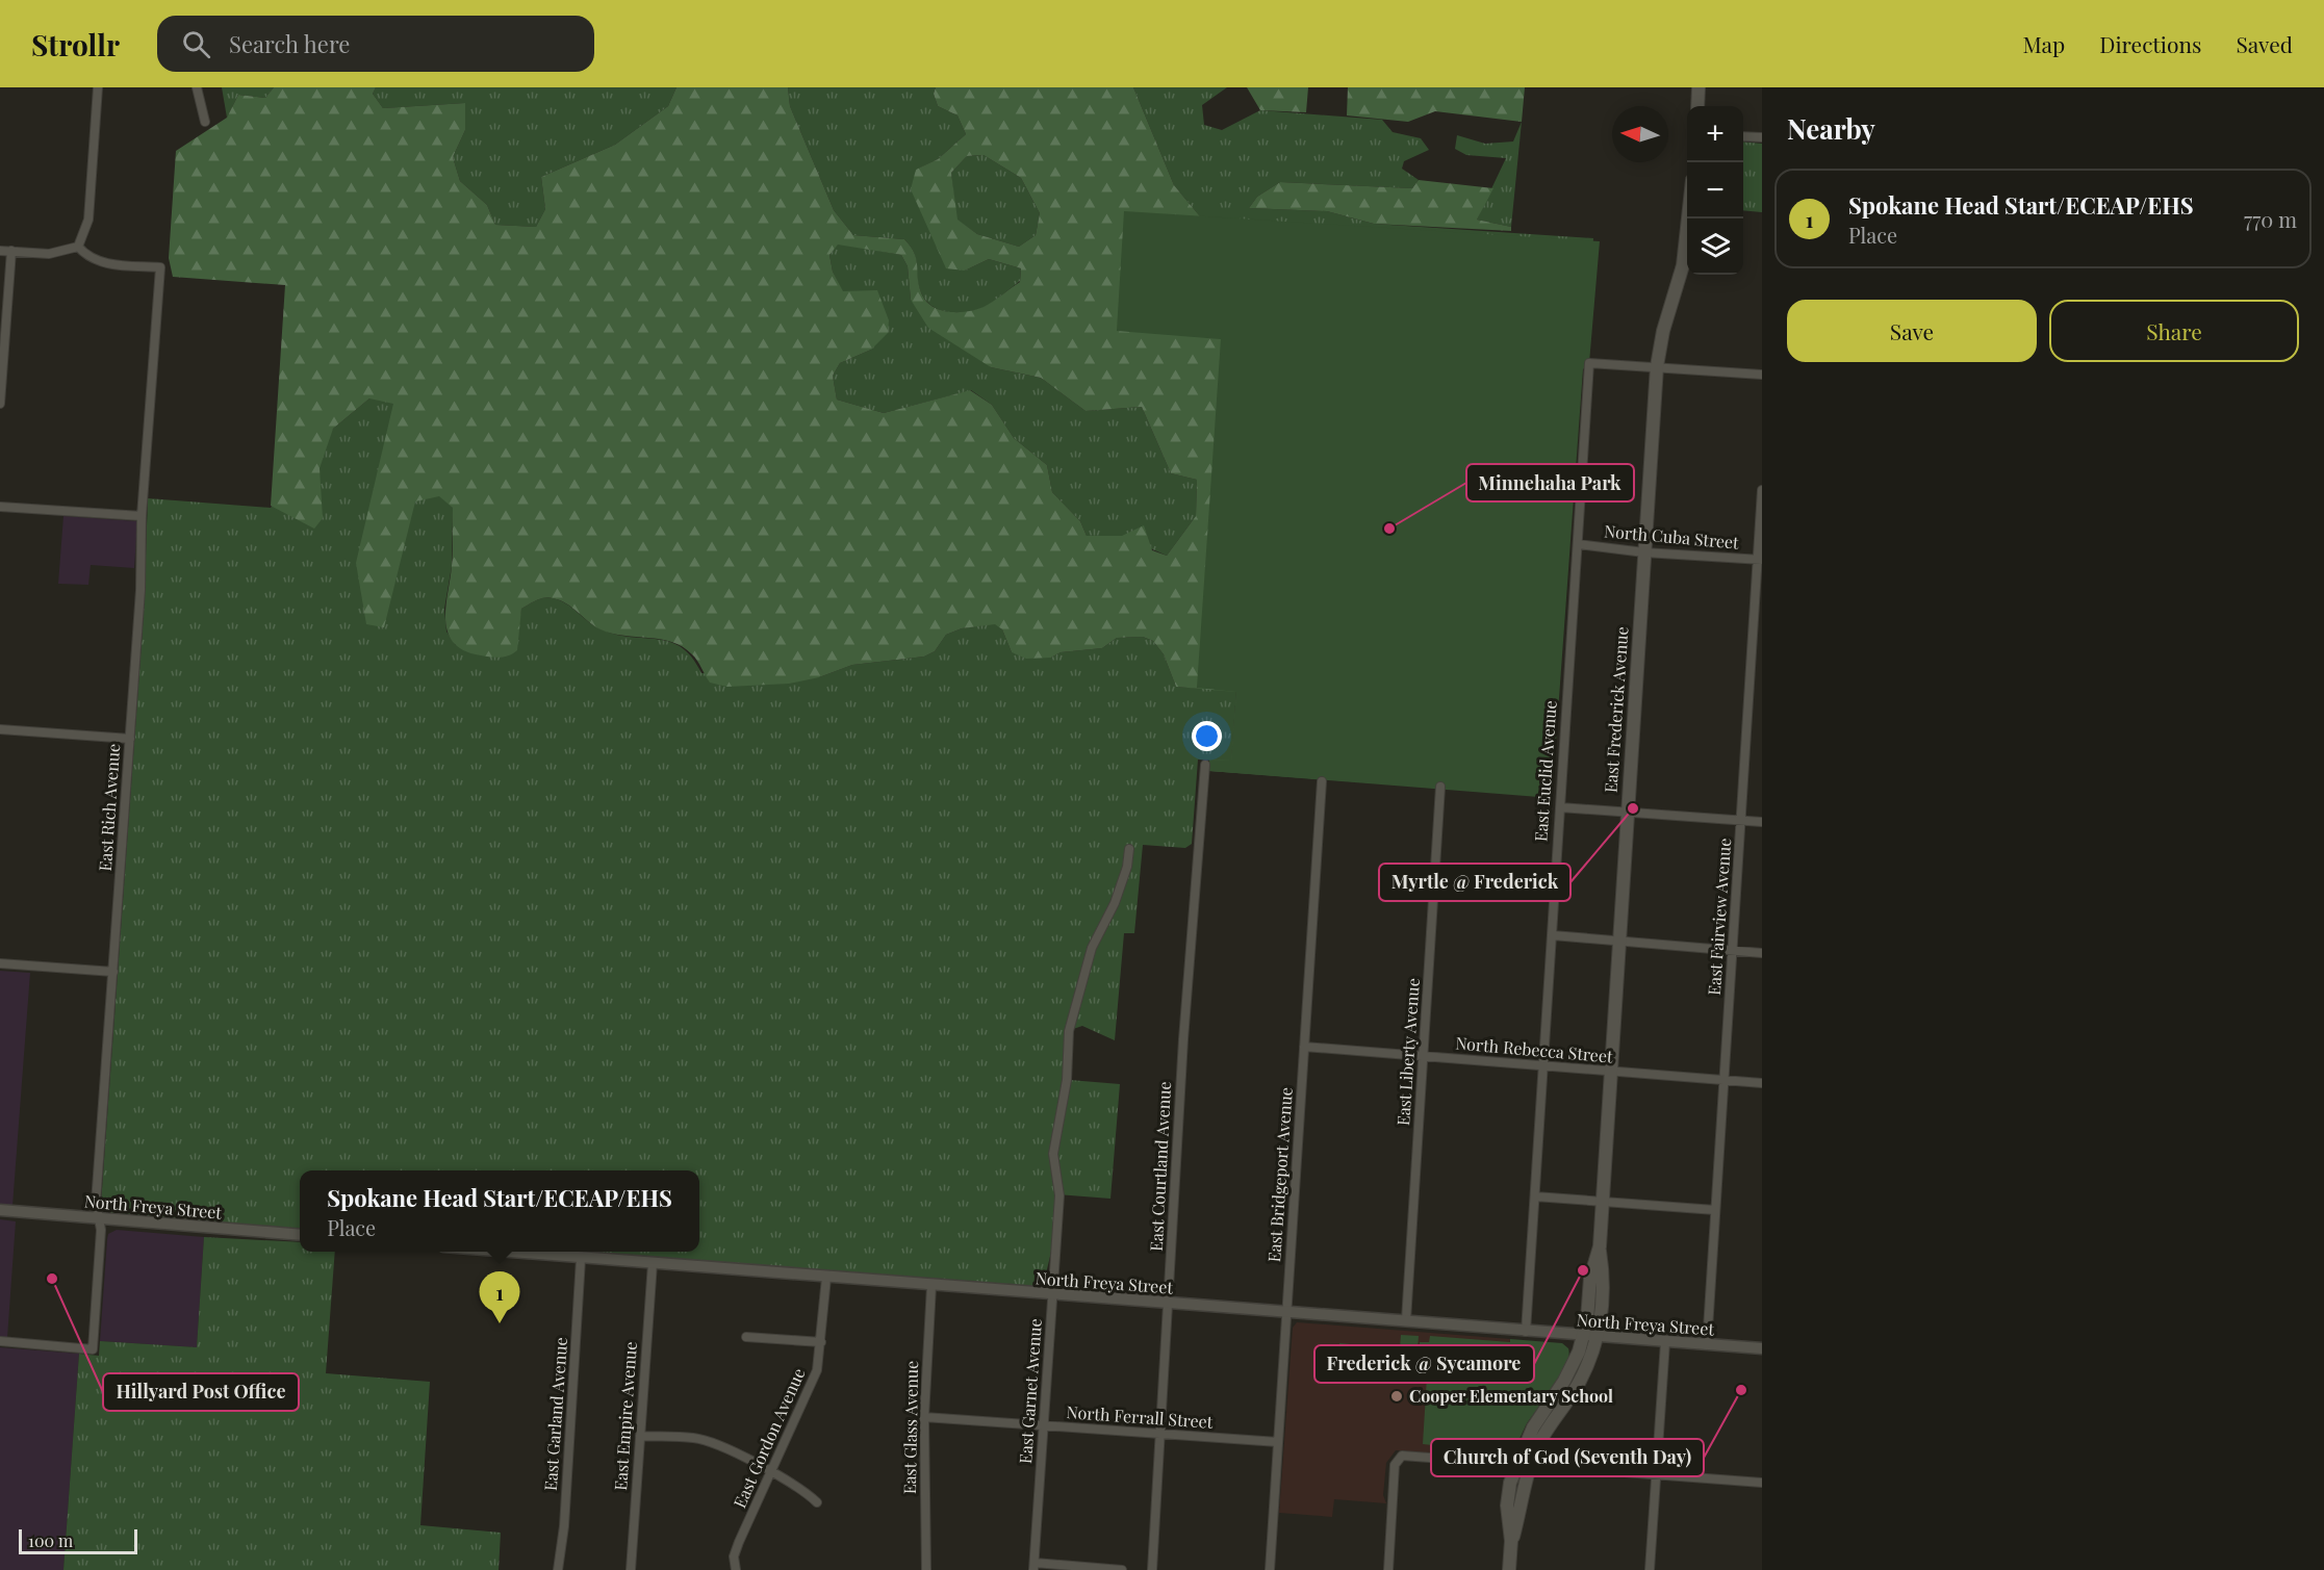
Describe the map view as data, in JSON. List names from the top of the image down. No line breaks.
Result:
{"streets":{"main road":["East Frederick Avenue"],"street":["North Cuba Street","East Euclid Avenue","East Rich Avenue","East Fairview Avenue","North Rebecca Street","East Liberty Avenue","East Courtland Avenue","East Bridgeport Avenue","North Freya Street","East Garnet Avenue","East Garland Avenue","East Empire Avenue","North Ferrall Street","East Glass Avenue","East Gordon Avenue"]},"crossings":[["North Cuba Street","East Frederick Avenue"],["North Cuba Street","East Euclid Avenue"],["North Cuba Street","East Fairview Avenue"],["East Frederick Avenue","East Euclid Avenue"],["East Frederick Avenue","North Rebecca Street"],["East Frederick Avenue","North Freya Street"],["East Euclid Avenue","North Rebecca Street"],["East Euclid Avenue","North Freya Street"],["East Rich Avenue","North Freya Street"],["East Fairview Avenue","North Rebecca Street"],["East Fairview Avenue","North Freya Street"],["North Rebecca Street","East Liberty Avenue"],["North Rebecca Street","East Bridgeport Avenue"],["East Liberty Avenue","North Freya Street"],["East Courtland Avenue","North Freya Street"],["East Courtland Avenue","North Ferrall Street"],["East Bridgeport Avenue","North Freya Street"],["East Bridgeport Avenue","North Ferrall Street"],["North Freya Street","East Garnet Avenue"],["North Freya Street","East Garland Avenue"],["North Freya Street","East Empire Avenue"],["North Freya Street","East Glass Avenue"],["North Freya Street","East Gordon Avenue"],["East Garnet Avenue","North Ferrall Street"],["North Ferrall Street","East Glass Avenue"]],"places":["Minnehaha Park","Myrtle @ Frederick","Frederick @ Sycamore","Hillyard Post Office","Church of God (Seventh Day)","Cooper Elementary School"],"scale_bar":"100 m","north":"left","page":{"header":"Strollr","search":"Search here","nav":["Map","Directions","Saved"],"heading":"Nearby","map_buttons":["+","−"],"list":[{"mark":"1","name":"Spokane Head Start/ECEAP/EHS","note":"Place","value":"770 m"}],"buttons":["Save","Share"],"popup":["Spokane Head Start/ECEAP/EHS","Place"],"pins":"1","scale":"100 m"}}
